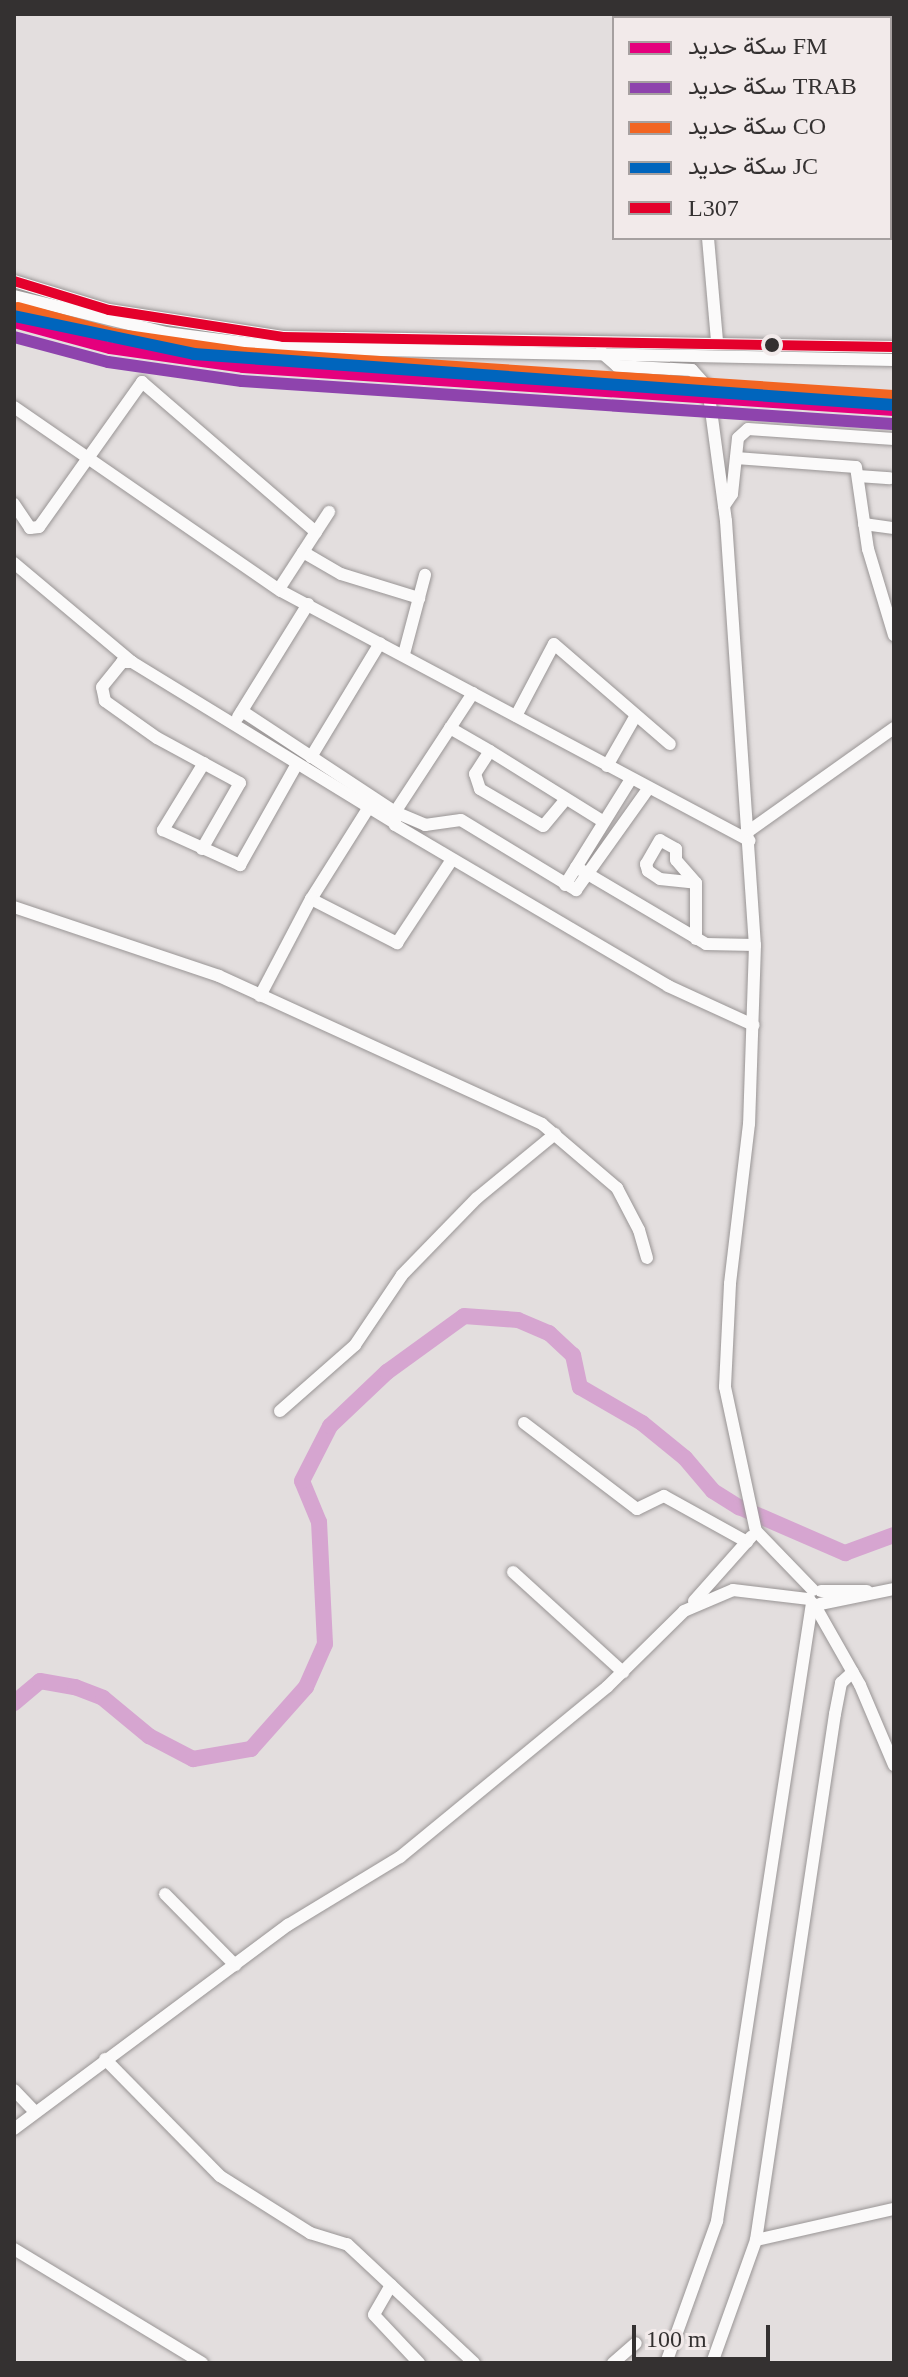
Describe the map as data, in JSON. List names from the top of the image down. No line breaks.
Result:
{"lines":["transit line L307","rail line CO","rail line JC","rail line FM","rail line TRAB"],"legend":["سكة حديد FM","سكة حديد TRAB","سكة حديد CO","سكة حديد JC","L307"],"scale_bar":"100 m"}
